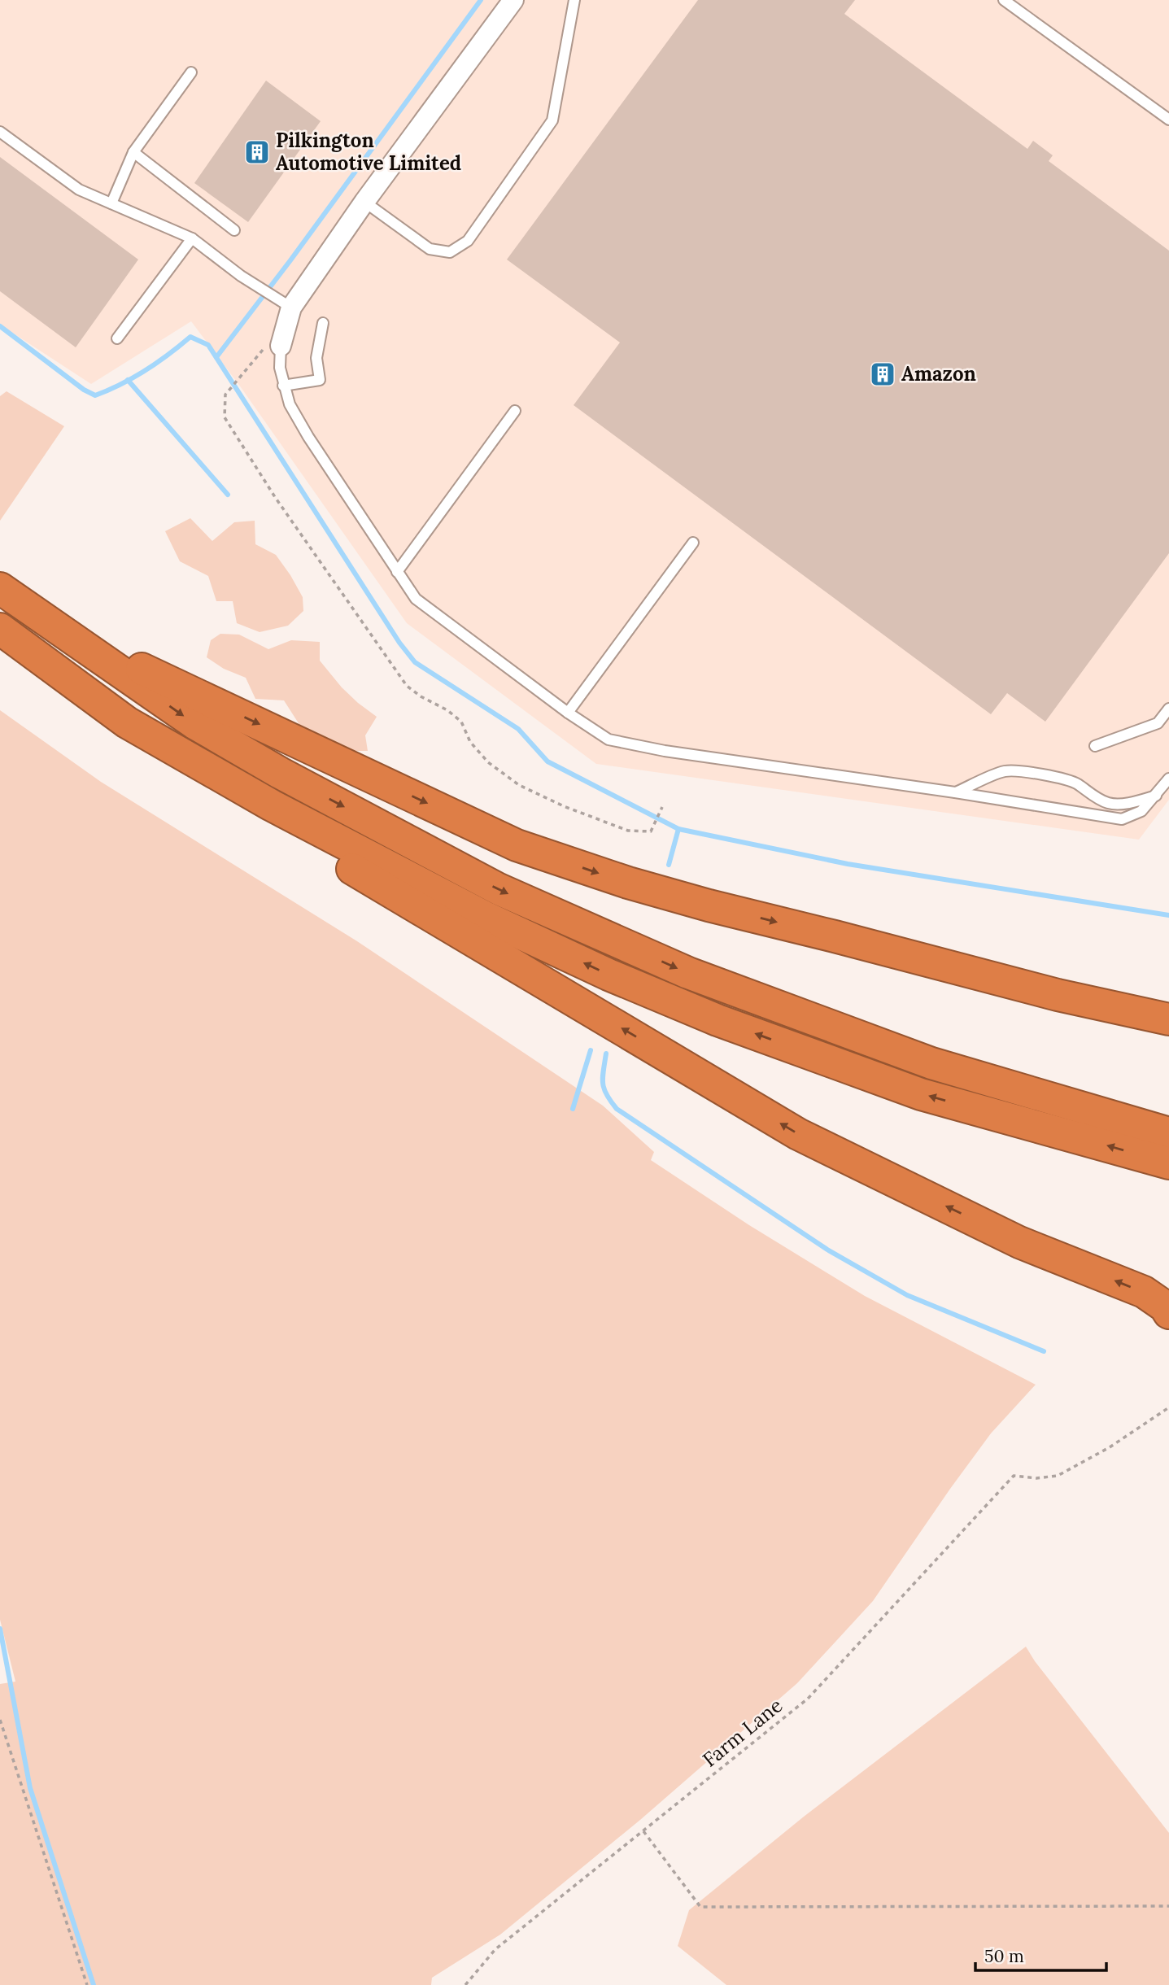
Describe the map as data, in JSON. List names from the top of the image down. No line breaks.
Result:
{"streets":{"path":["Farm Lane"]},"places":{"building":["Pilkington Automotive Limited","Amazon"]},"scale_bar":"50 m"}
